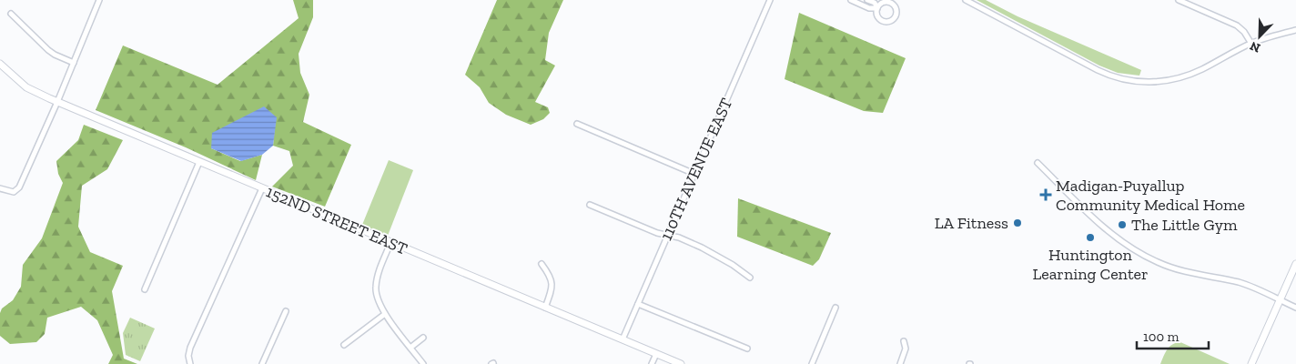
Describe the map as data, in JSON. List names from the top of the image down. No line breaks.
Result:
{"streets":{"main road":["152ND STREET EAST"],"street":["110TH AVENUE EAST"]},"crossings":[["110TH AVENUE EAST","152ND STREET EAST"]],"places":{"health":["Madigan-Puyallup Community Medical Home"],"other":["LA Fitness","The Little Gym","Huntington Learning Center"]},"scale_bar":"100 m","north":"bottom left"}
